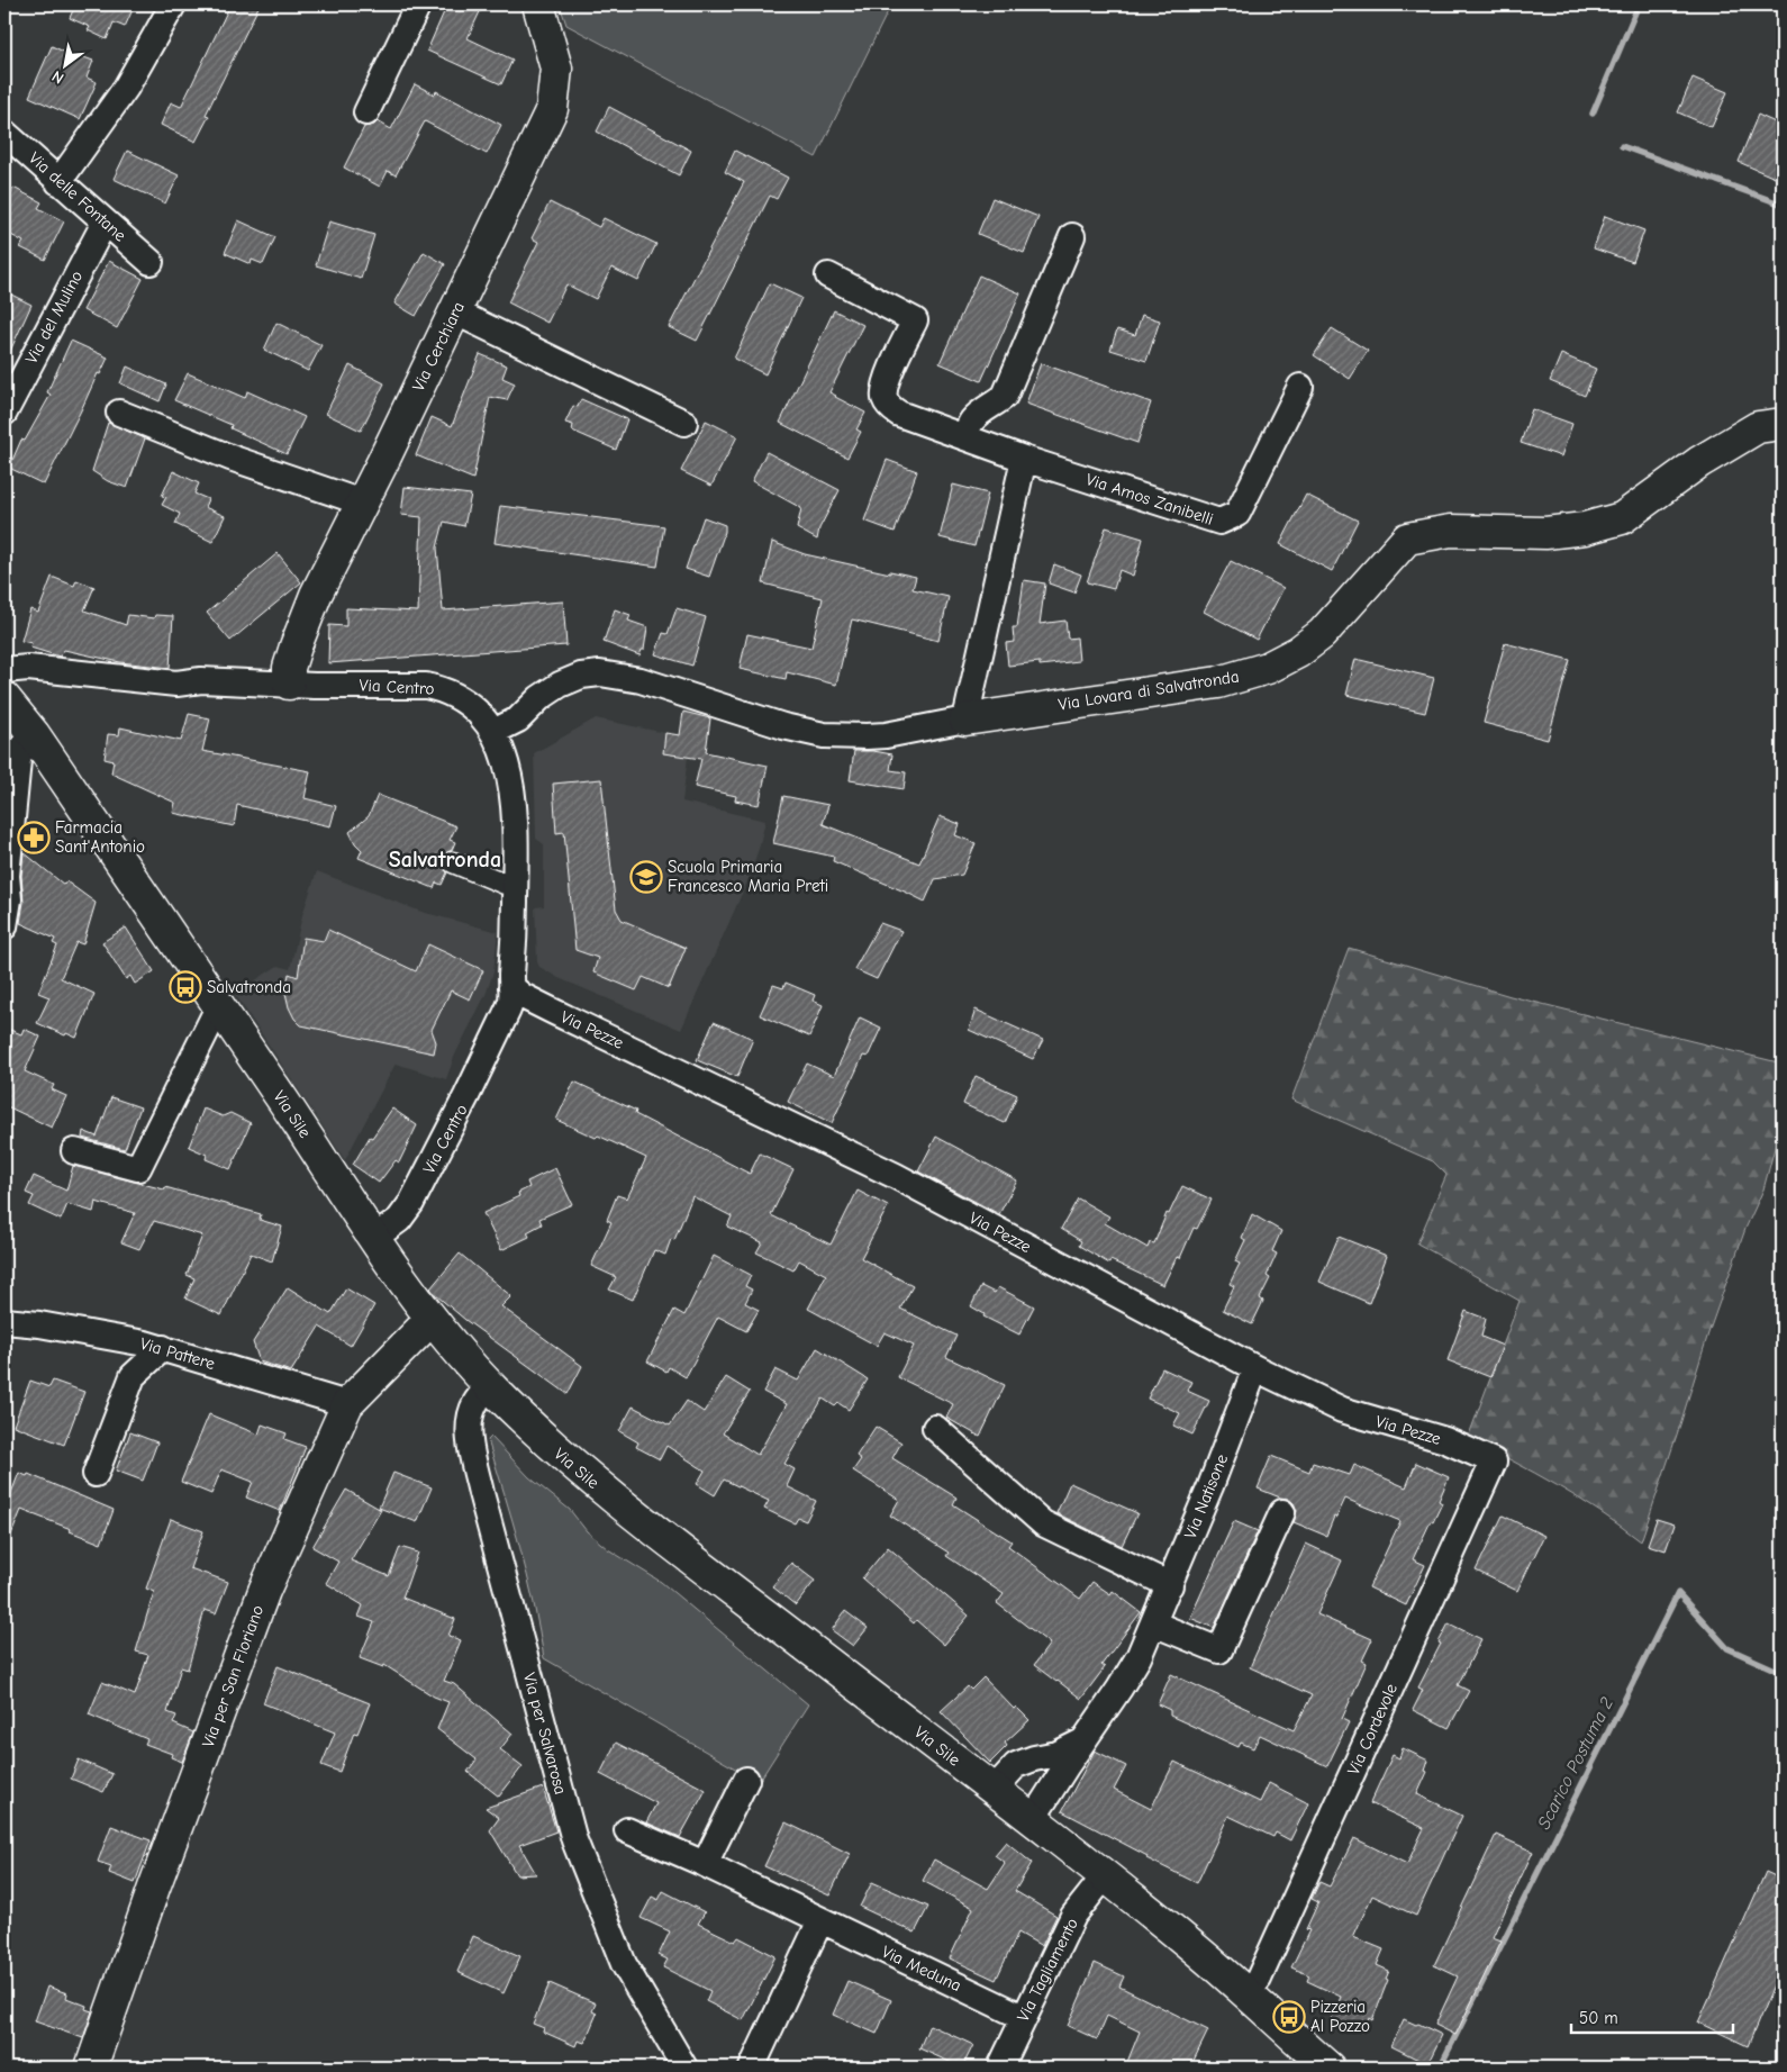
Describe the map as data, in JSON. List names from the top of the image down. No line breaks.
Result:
{"streets":{"street":["Via delle Fontane","Via del Mulino","Via Cerchiara","Via Amos Zanibelli","Via Centro","Via Lovara di Salvatronda","Via Pezze","Via Sile","Via Pattere","Via Natisone","Via per San Floriano","Via Cordevole","Via per Salvarosa","Via Meduna","Via Tagliamento"]},"crossings":[["Via delle Fontane","Via del Mulino"],["Via Cerchiara","Via Centro"],["Via Centro","Via Lovara di Salvatronda"],["Via Centro","Via Pezze"],["Via Centro","Via Sile"],["Via Pezze","Via Natisone"],["Via Pezze","Via Cordevole"],["Via Sile","Via Natisone"],["Via Sile","Via per San Floriano"],["Via Sile","Via Cordevole"],["Via Sile","Via per Salvarosa"],["Via Sile","Via Tagliamento"],["Via Pattere","Via per San Floriano"],["Via Meduna","Via Tagliamento"]],"districts":["Salvatronda"],"water":["Scarico Postuma 2"],"places":{"pharmacy":["Farmacia Sant'Antonio"],"school or university":["Scuola Primaria Francesco Maria Preti"],"bus stop":["Salvatronda","Pizzeria Al Pozzo"]},"scale_bar":"50 m","north":"bottom left"}
